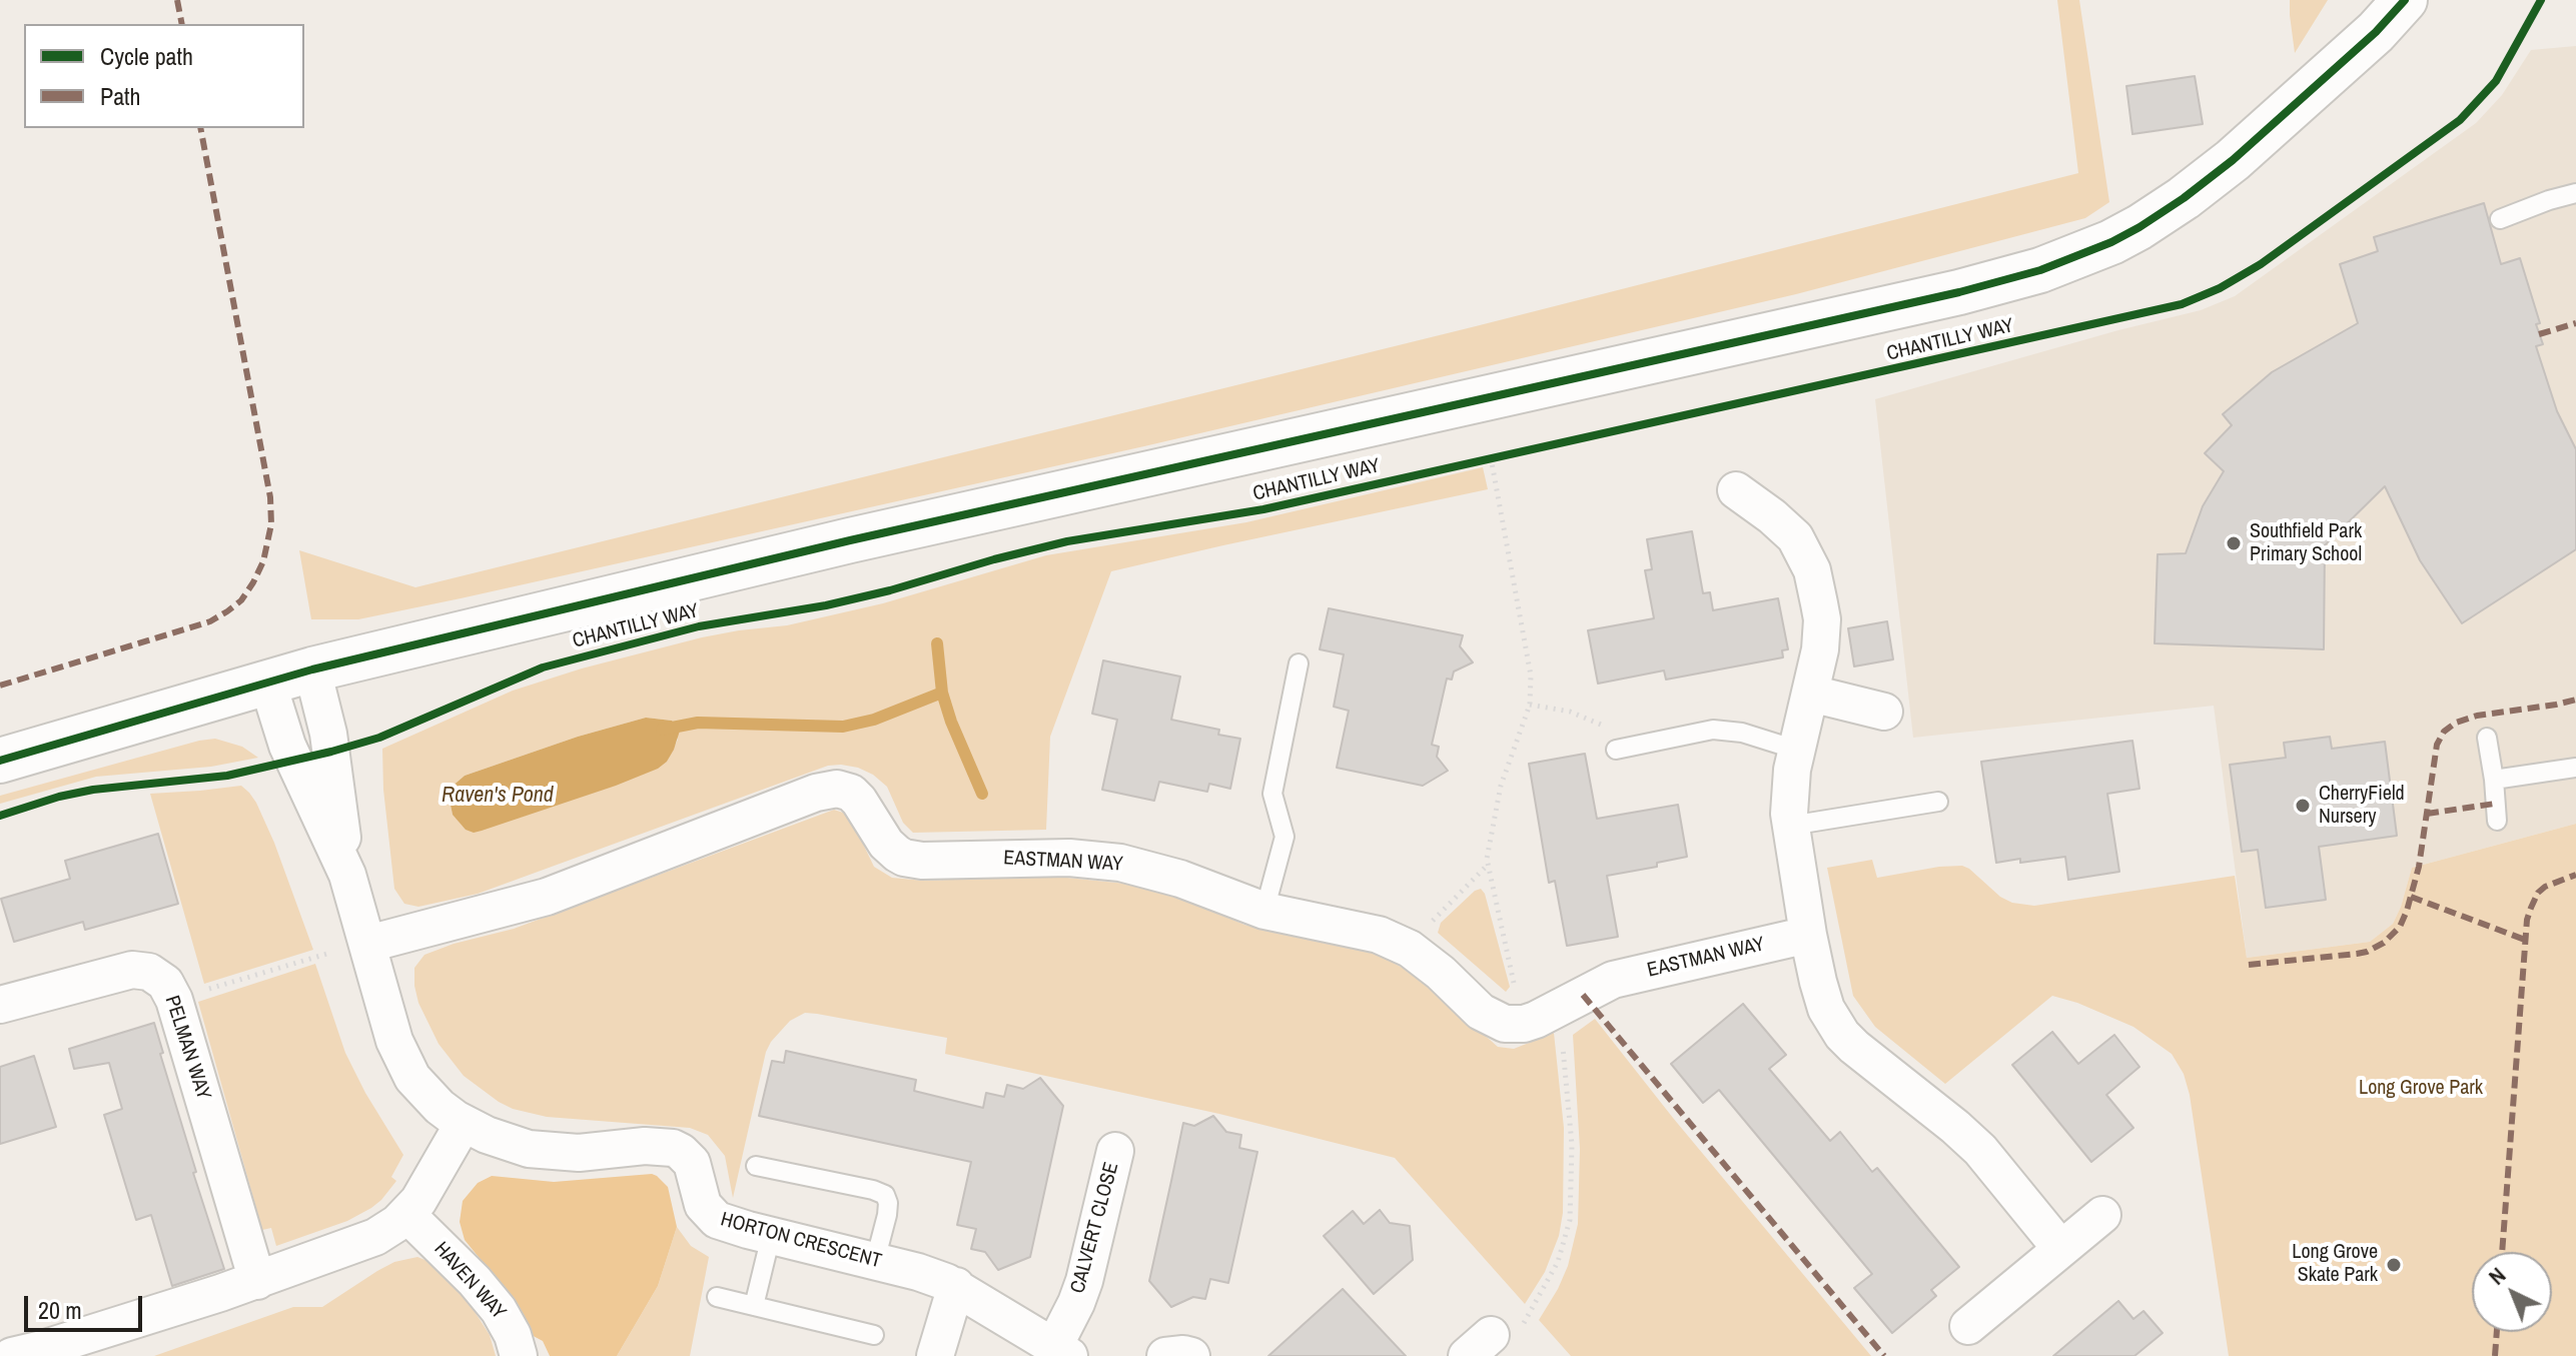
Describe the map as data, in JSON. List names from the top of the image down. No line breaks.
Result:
{"streets":{"street":["CHANTILLY WAY","EASTMAN WAY","PELMAN WAY","CALVERT CLOSE","HORTON CRESCENT","HAVEN WAY"]},"crossings":[["CALVERT CLOSE","HORTON CRESCENT"]],"water":["Raven's Pond"],"parks":["Long Grove Park"],"places":["Southfield Park Primary School","CherryField Nursery","Long Grove Skate Park"],"legend":["Cycle path","Path"],"scale_bar":"20 m","north":"top left"}
